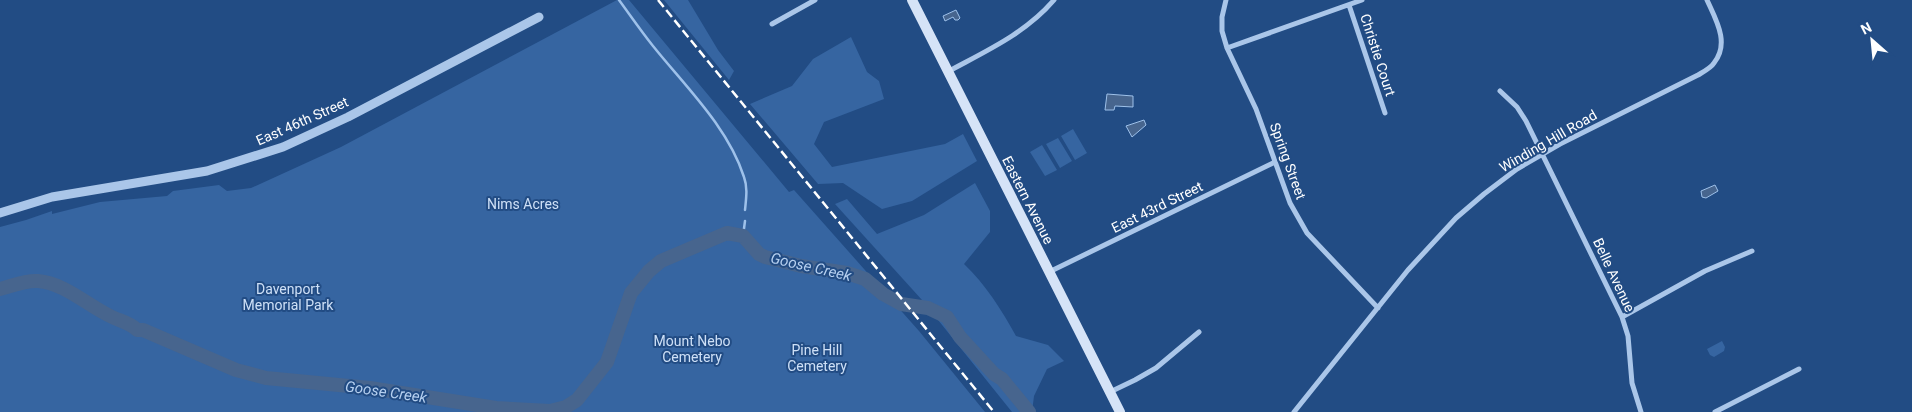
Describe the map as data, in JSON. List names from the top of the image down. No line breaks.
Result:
{"streets":{"main road":["Eastern Avenue"],"street":["Christie Court","East 46th Street","Winding Hill Road","Spring Street","East 43rd Street","Belle Avenue"]},"crossings":[["Winding Hill Road","Spring Street"],["Winding Hill Road","Belle Avenue"],["Spring Street","East 43rd Street"],["Eastern Avenue","East 43rd Street"]],"water":["Goose Creek"],"parks":["Nims Acres","Davenport Memorial Park","Mount Nebo Cemetery","Pine Hill Cemetery"],"north":"top left"}
